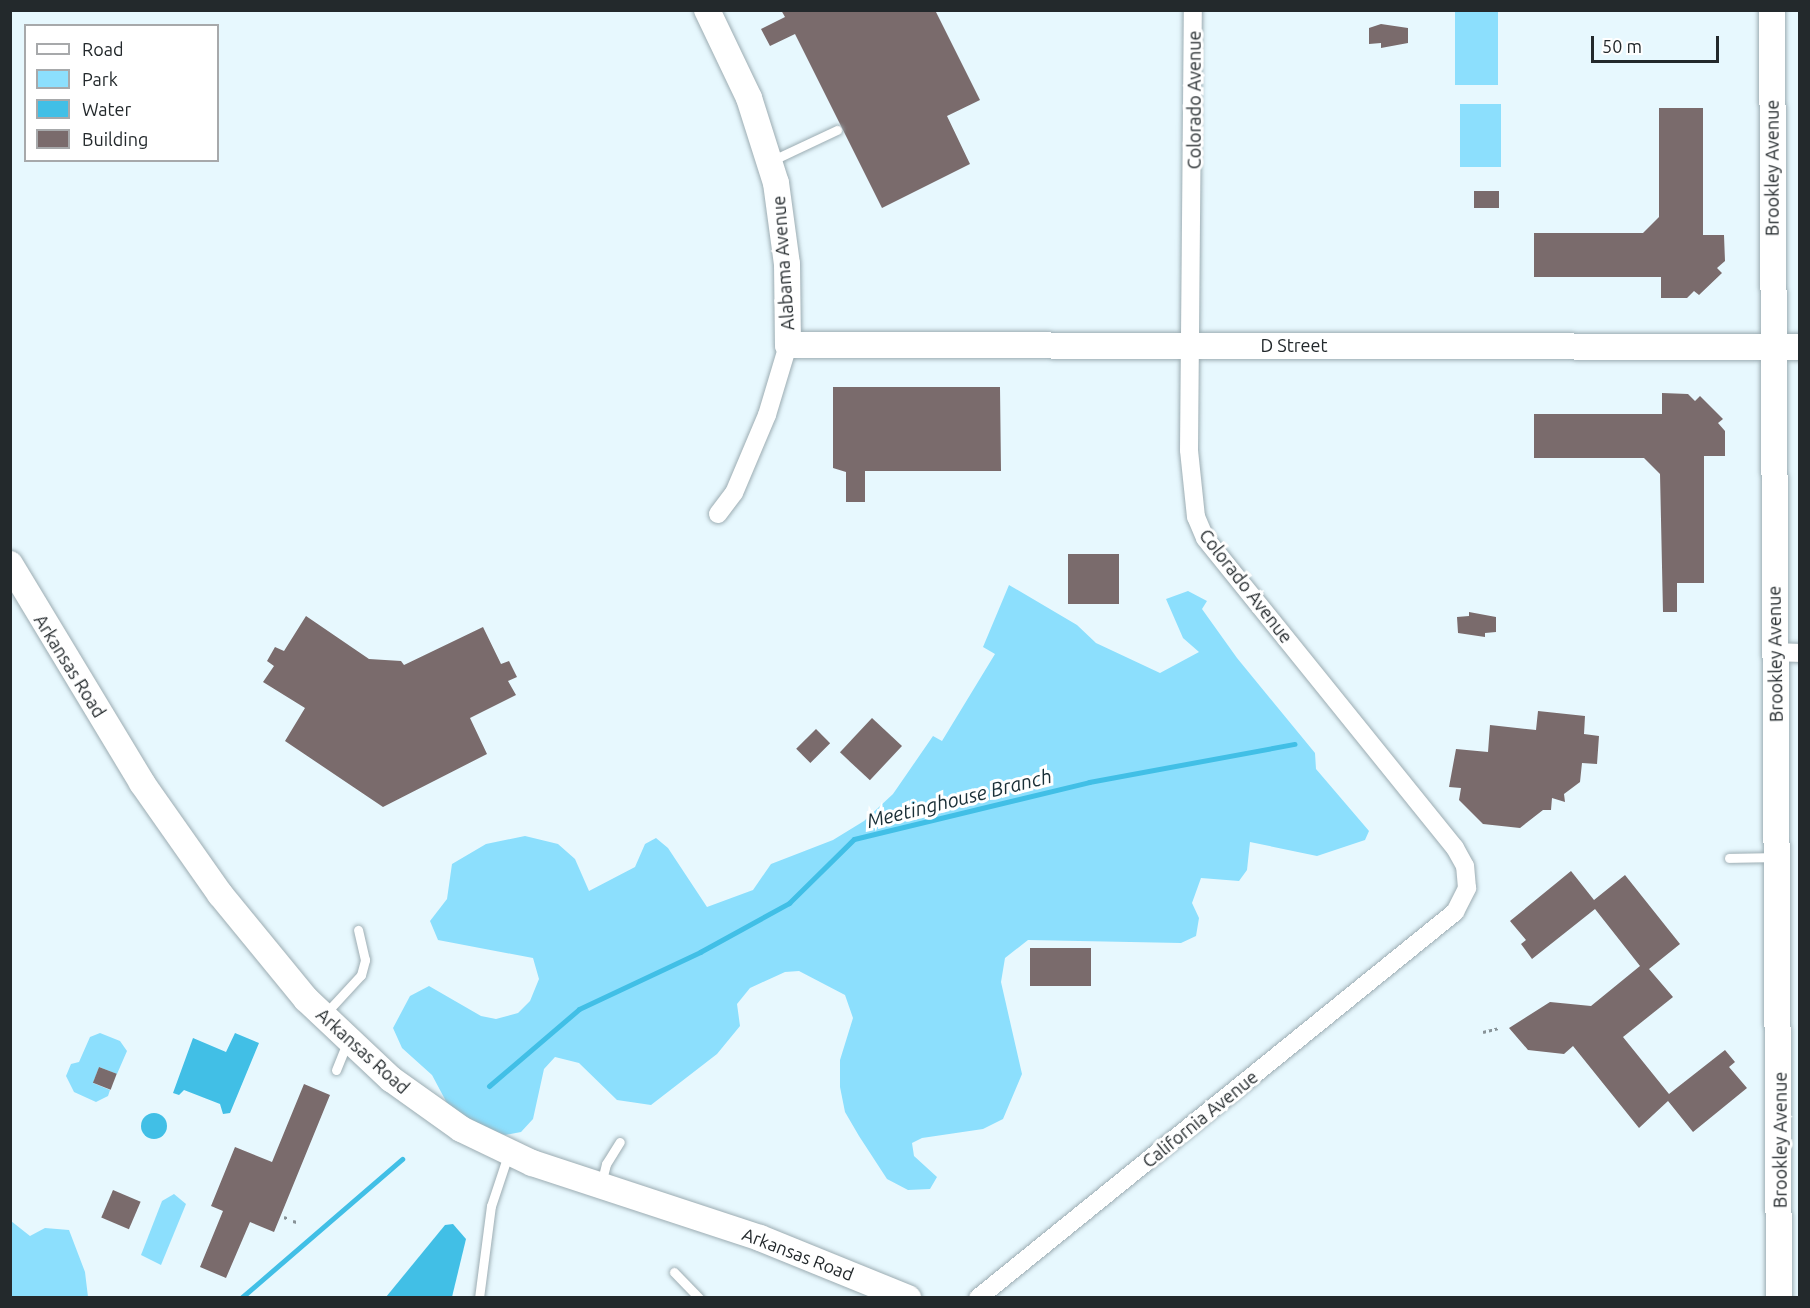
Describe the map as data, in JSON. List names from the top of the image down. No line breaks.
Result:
{"streets":{"street":["Colorado Avenue","Brookley Avenue","Alabama Avenue","D Street","Arkansas Road","California Avenue"]},"crossings":[["Colorado Avenue","D Street"],["Colorado Avenue","California Avenue"],["Brookley Avenue","D Street"],["Alabama Avenue","D Street"]],"water":["Meetinghouse Branch"],"legend":["Road","Park","Water","Building"],"scale_bar":"50 m"}
